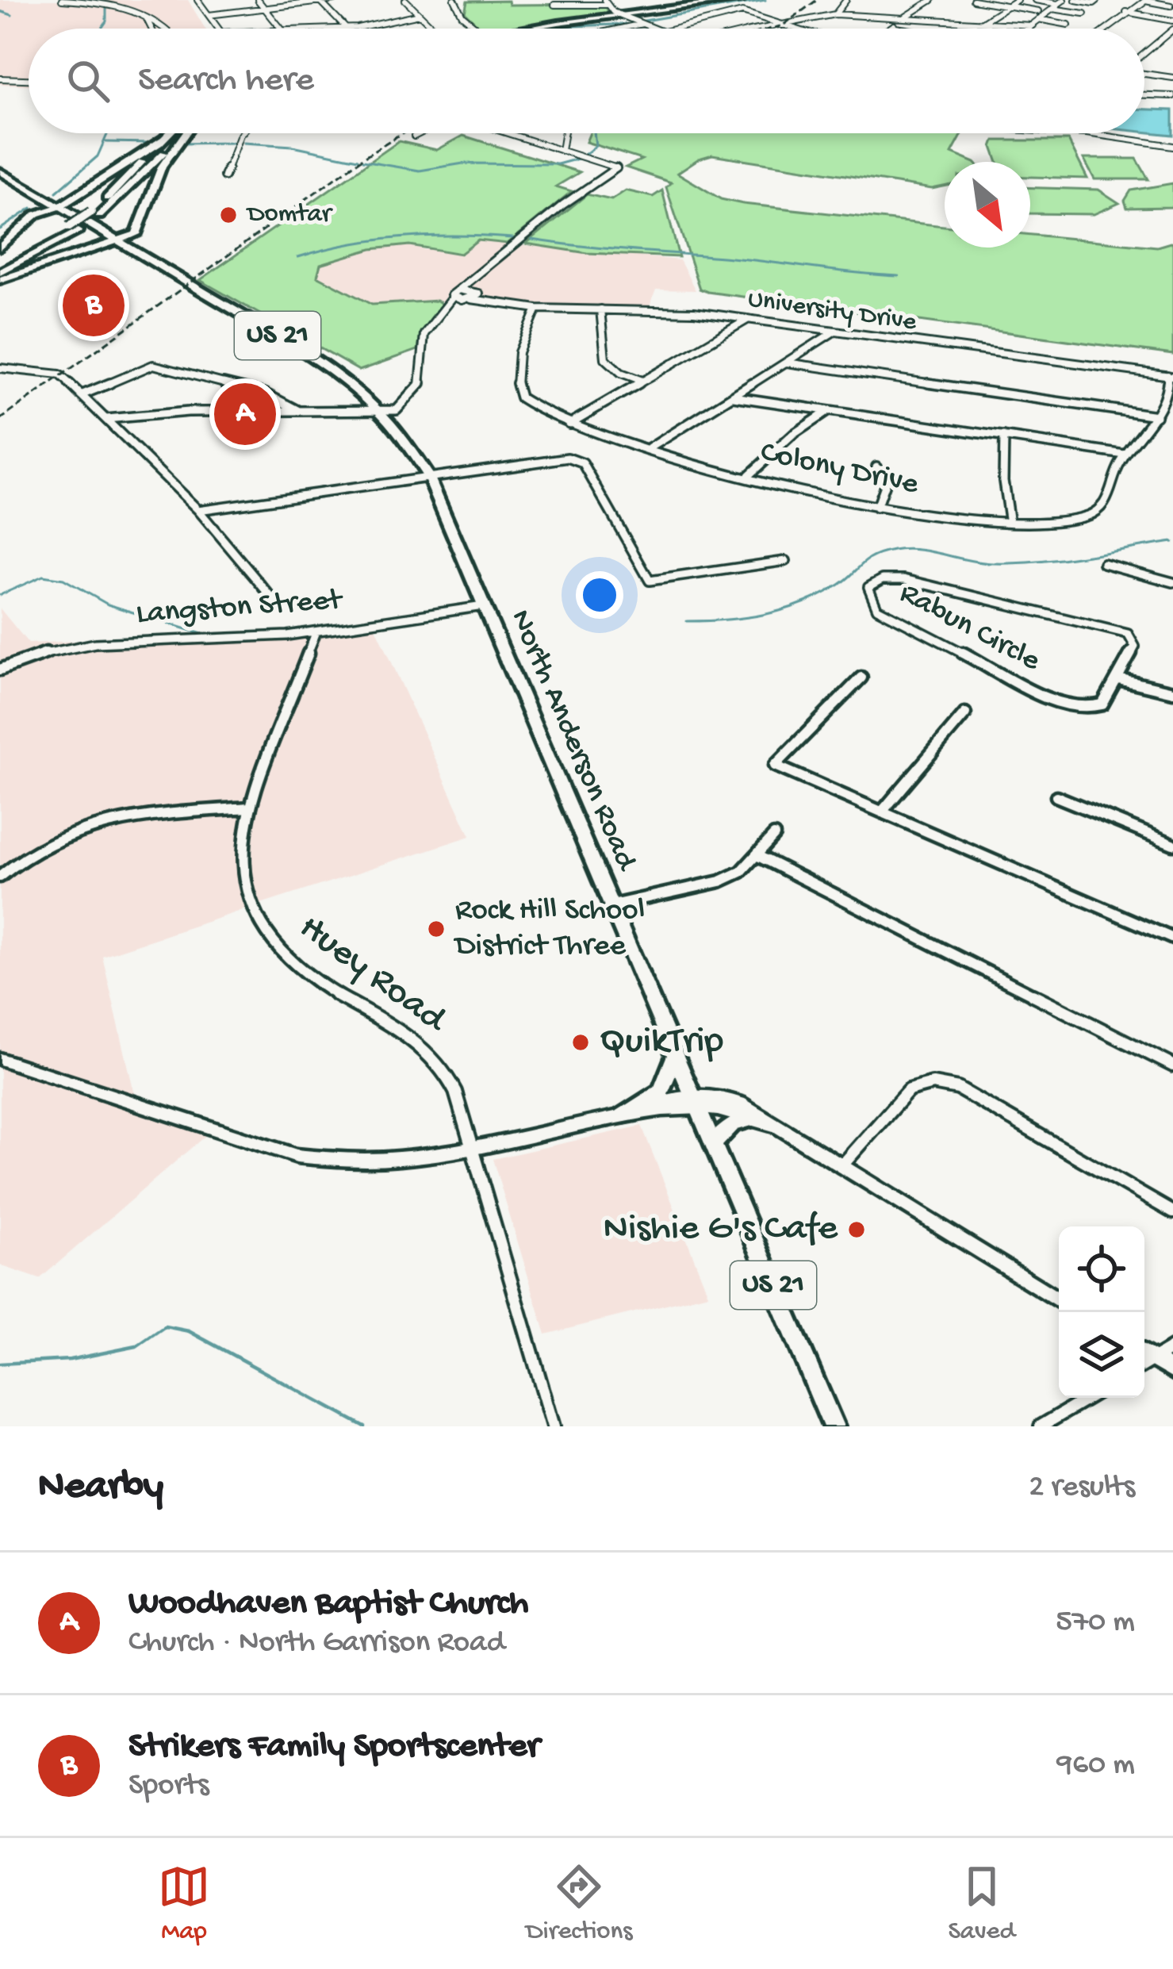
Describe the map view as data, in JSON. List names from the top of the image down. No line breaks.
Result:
{"streets":{"main road":["US 21","North Anderson Road"],"street":["University Drive","Colony Drive","Langston Street","Rabun Circle","Huey Road"]},"crossings":[["University Drive","Colony Drive"],["US 21","North Anderson Road"],["Langston Street","North Anderson Road"],["Langston Street","Huey Road"]],"places":["Domtar","Rock Hill School District Three","QuikTrip","Nishie G's Cafe"],"north":"bottom right","page":{"search":"Search here","pins":["B","A"],"heading":["Nearby","2 results"],"list":[{"mark":"A","name":"Woodhaven Baptist Church","note":"Church · North Garrison Road","value":"570 m"},{"mark":"B","name":"Strikers Family Sportscenter","note":"Sports","value":"960 m"}],"nav":["Map","Directions","Saved"]}}
